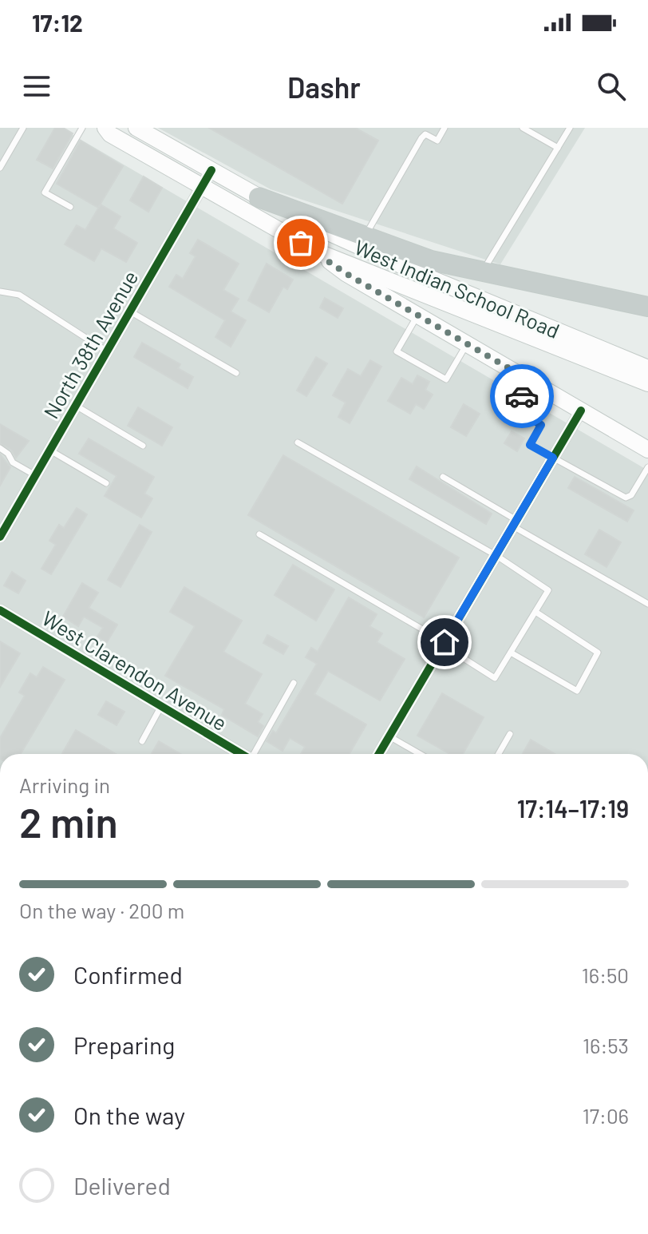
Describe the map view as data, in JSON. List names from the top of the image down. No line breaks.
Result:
{"streets":{"main road":["West Indian School Road"],"street":["North 38th Avenue","West Clarendon Avenue"]},"crossings":[["West Indian School Road","North 38th Avenue"]],"page":{"status":"17:12","header":"Dashr","heading":["2 min","Arriving in","17:14–17:19"],"bar":"On the way · 200 m","list":[["Confirmed","16:50"],["Preparing","16:53"],["On the way","17:06"],"Delivered"]}}
